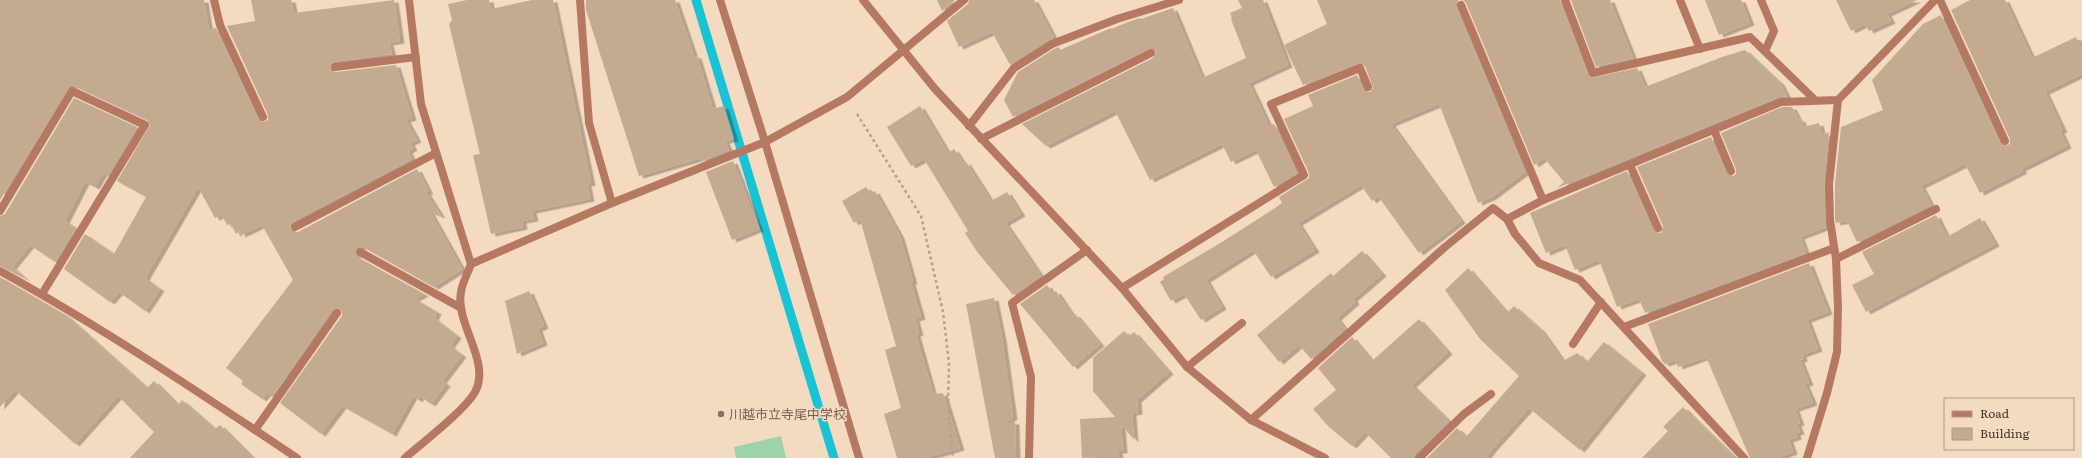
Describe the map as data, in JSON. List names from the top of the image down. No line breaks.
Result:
{"places":["川越市立寺尾中学校"],"legend":["Road","Building"]}
